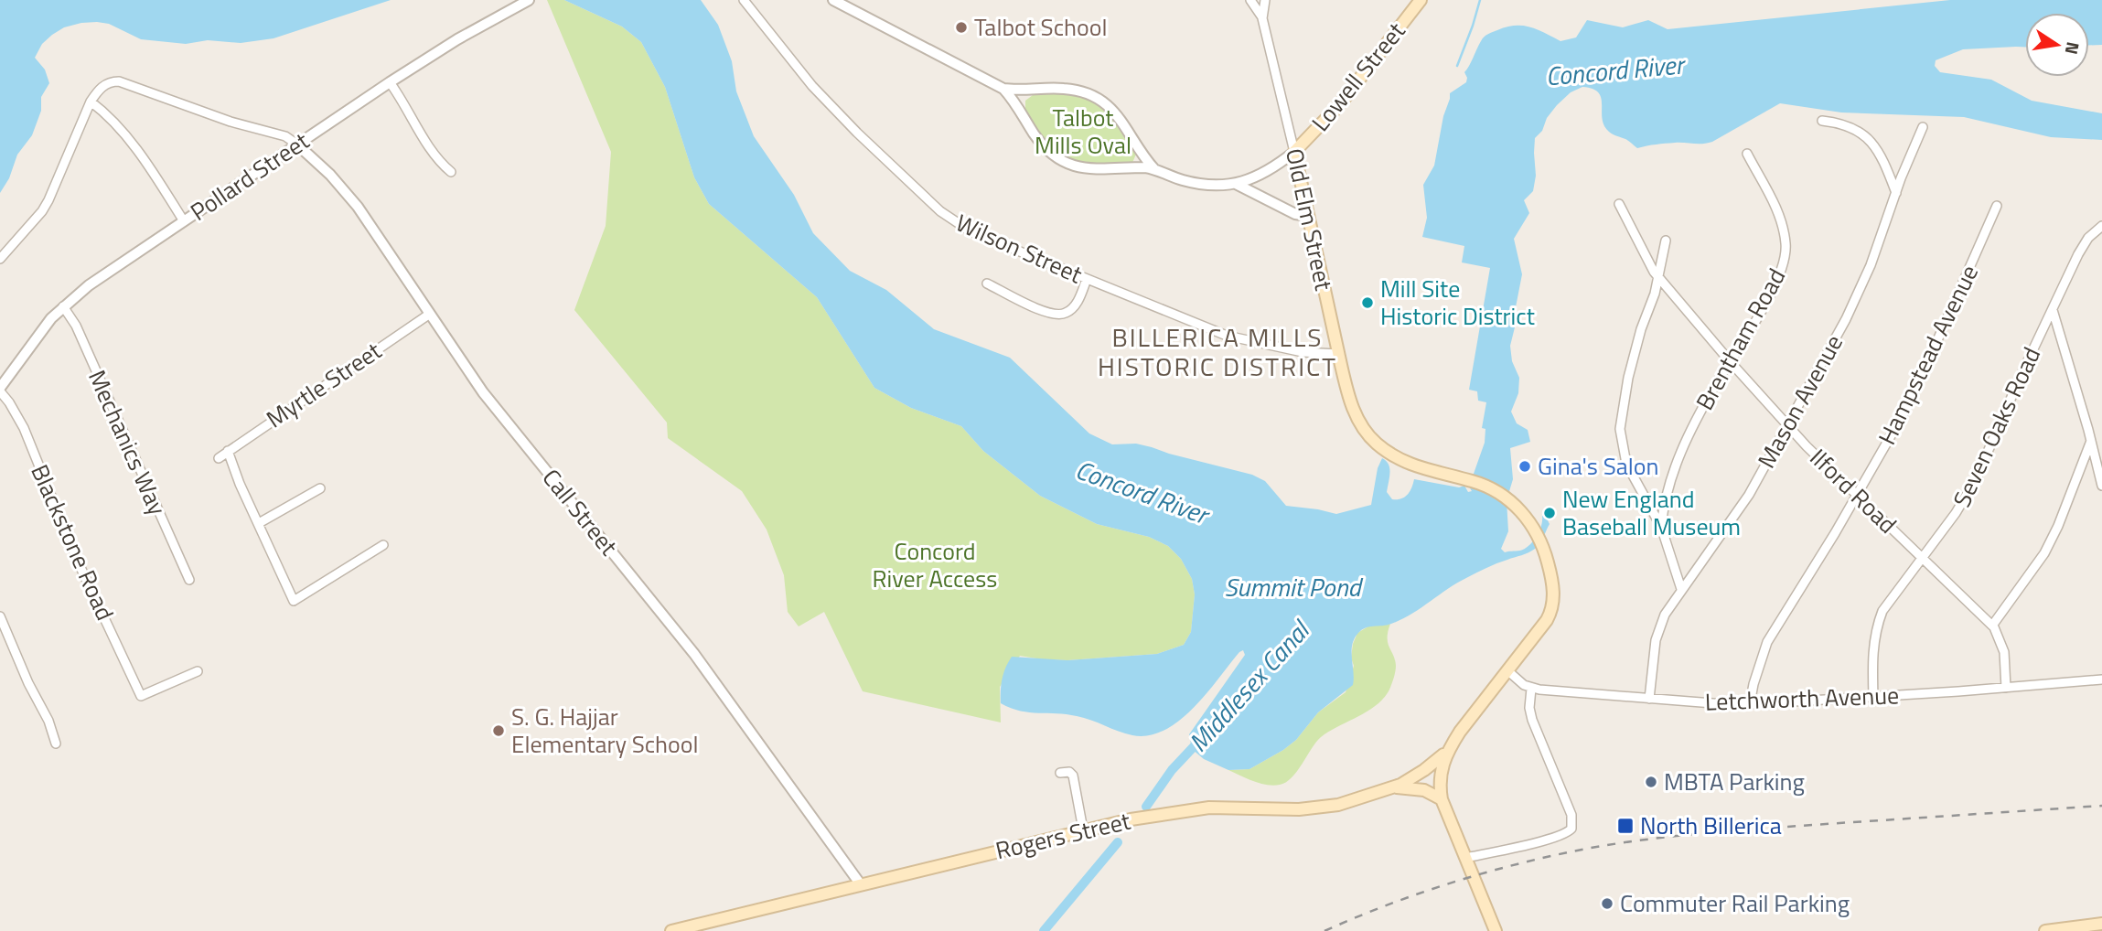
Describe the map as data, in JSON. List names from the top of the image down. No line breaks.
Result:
{"streets":{"main road":["Lowell Street","Old Elm Street","Rogers Street"],"street":["Pollard Street","Wilson Street","Brentham Road","Hampstead Avenue","Myrtle Street","Mason Avenue","Seven Oaks Road","Mechanics Way","Ilford Road","Call Street","Blackstone Road","Letchworth Avenue"]},"crossings":[["Lowell Street","Old Elm Street"],["Pollard Street","Mechanics Way"],["Pollard Street","Call Street"],["Pollard Street","Blackstone Road"],["Old Elm Street","Wilson Street"],["Old Elm Street","Rogers Street"],["Brentham Road","Ilford Road"],["Hampstead Avenue","Ilford Road"],["Hampstead Avenue","Letchworth Avenue"],["Myrtle Street","Call Street"],["Mason Avenue","Ilford Road"],["Mason Avenue","Letchworth Avenue"],["Seven Oaks Road","Ilford Road"],["Seven Oaks Road","Letchworth Avenue"],["Ilford Road","Letchworth Avenue"],["Call Street","Rogers Street"]],"districts":["BILLERICA MILLS HISTORIC DISTRICT"],"water":["Concord River","Summit Pond","Middlesex Canal"],"parks":["Talbot Mills Oval","Concord River Access"],"places":{"other":["Talbot School","Mill Site Historic District","Gina's Salon","New England Baseball Museum","S. G. Hajjar Elementary School","MBTA Parking","Commuter Rail Parking"],"transit":["North Billerica"]},"north":"right"}
